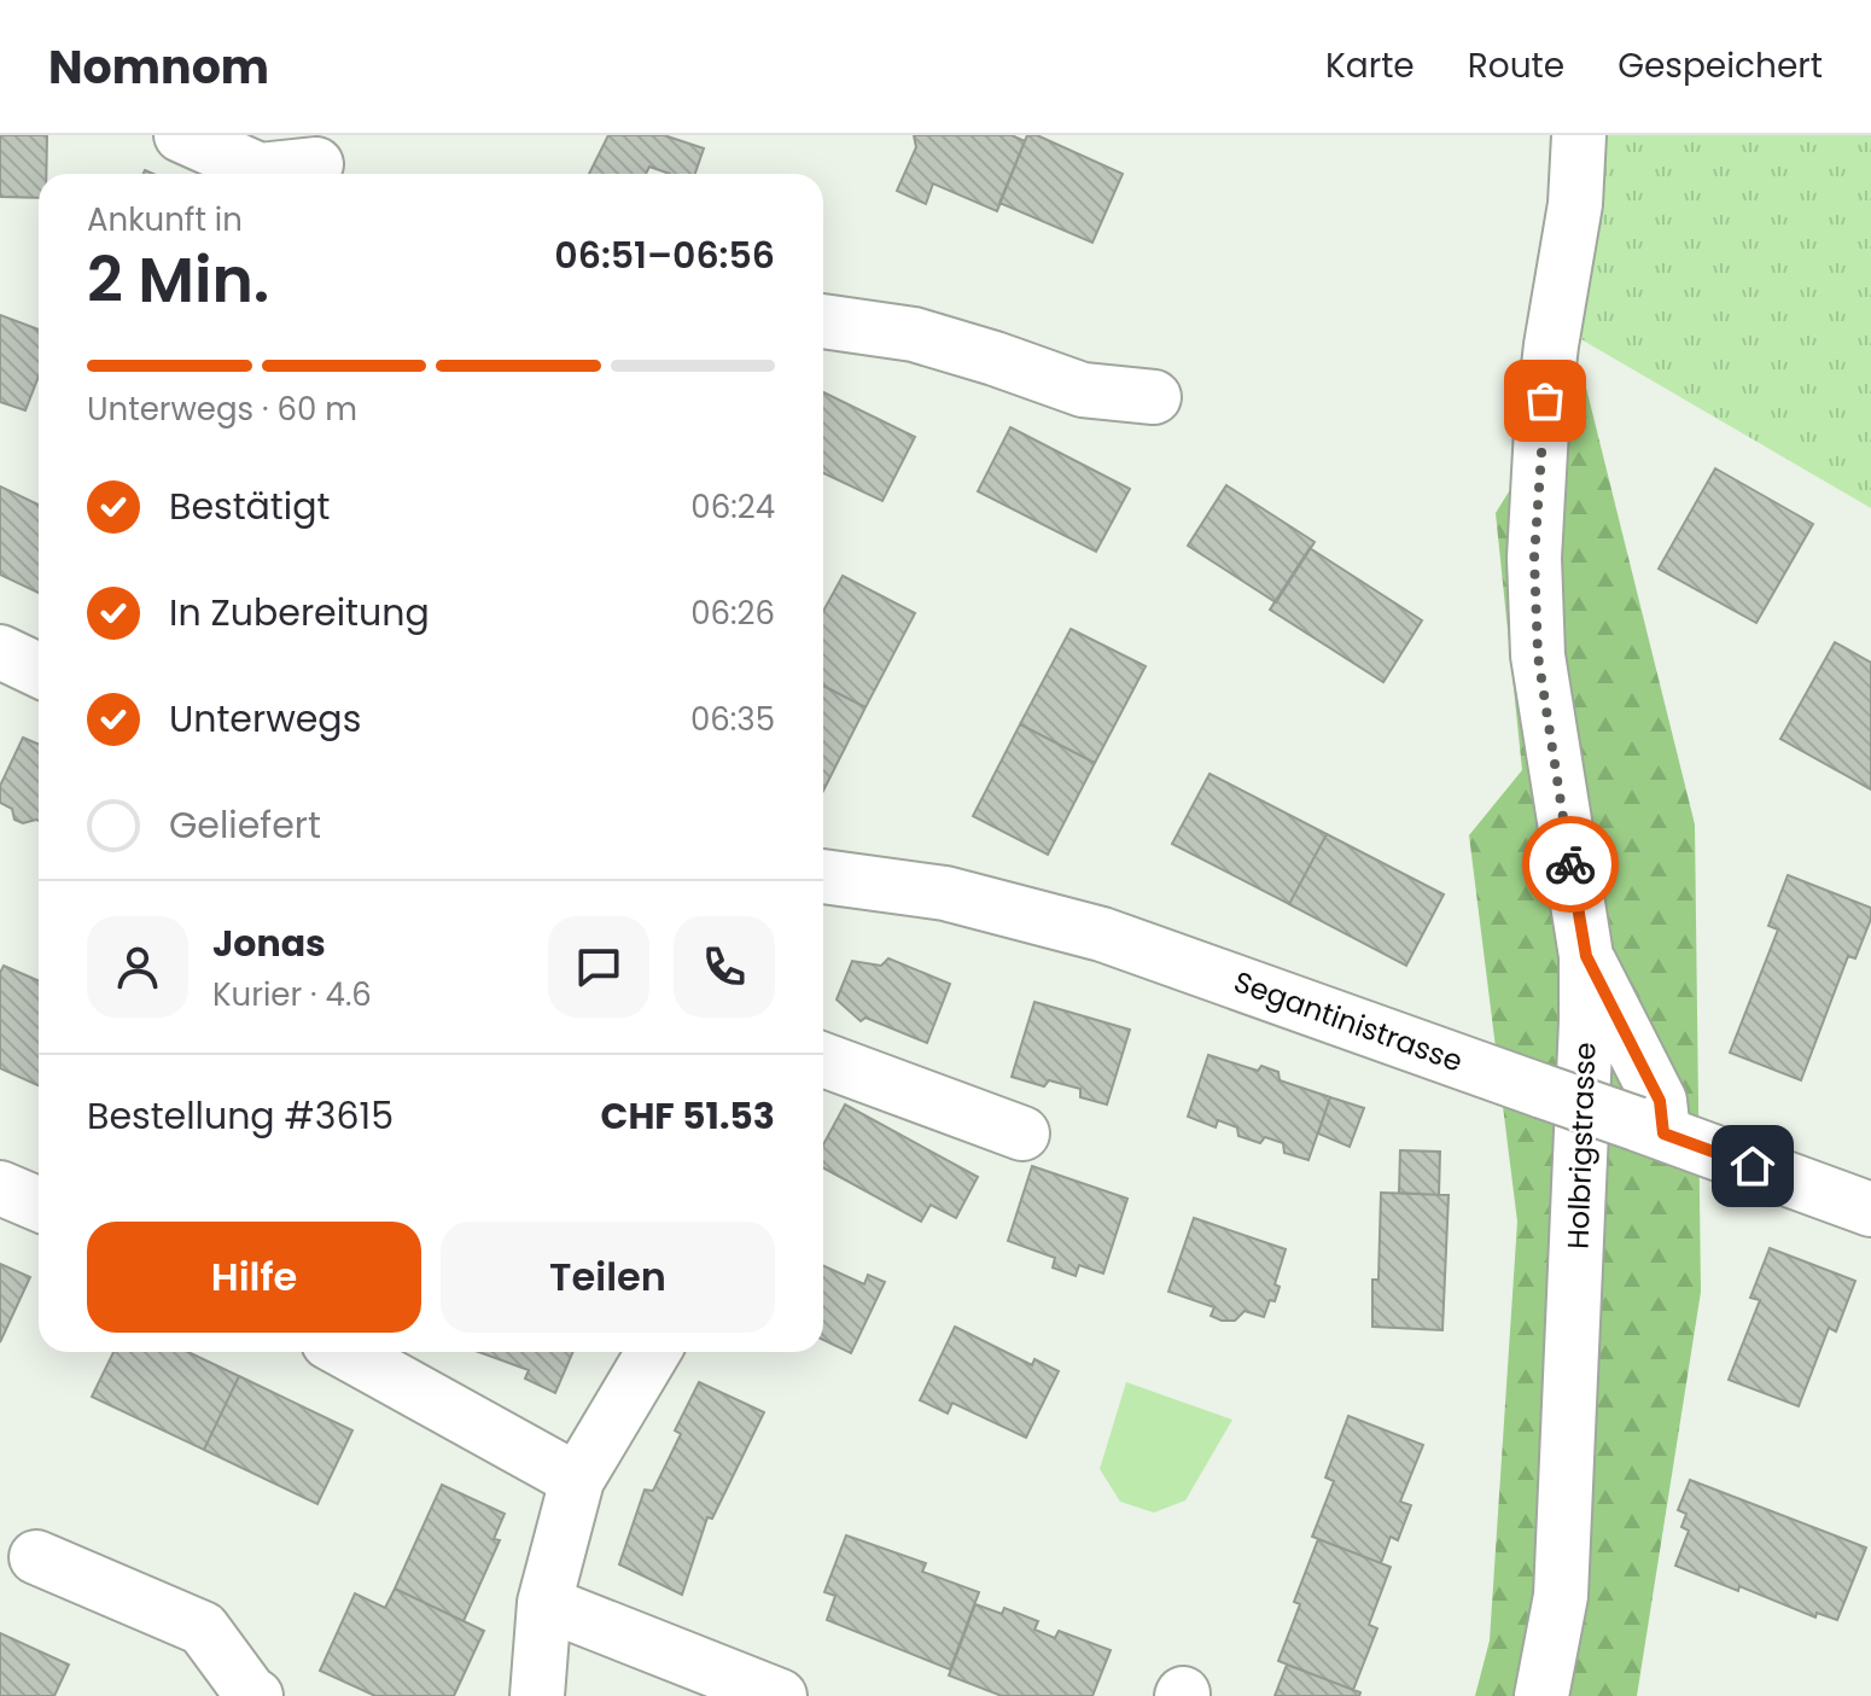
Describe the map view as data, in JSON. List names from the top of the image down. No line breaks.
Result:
{"streets":{"street":["Segantinistrasse","Holbrigstrasse"]},"page":{"header":"Nomnom","nav":["Karte","Route","Gespeichert"],"heading":["2 Min.","Ankunft in","06:51–06:56"],"panel":["Jonas","Kurier · 4.6","Bestellung #3615","CHF 51.53"],"bar":"Unterwegs · 60 m","list":[["Bestätigt","06:24"],["In Zubereitung","06:26"],["Unterwegs","06:35"],"Geliefert"],"buttons":["Hilfe","Teilen"]}}
